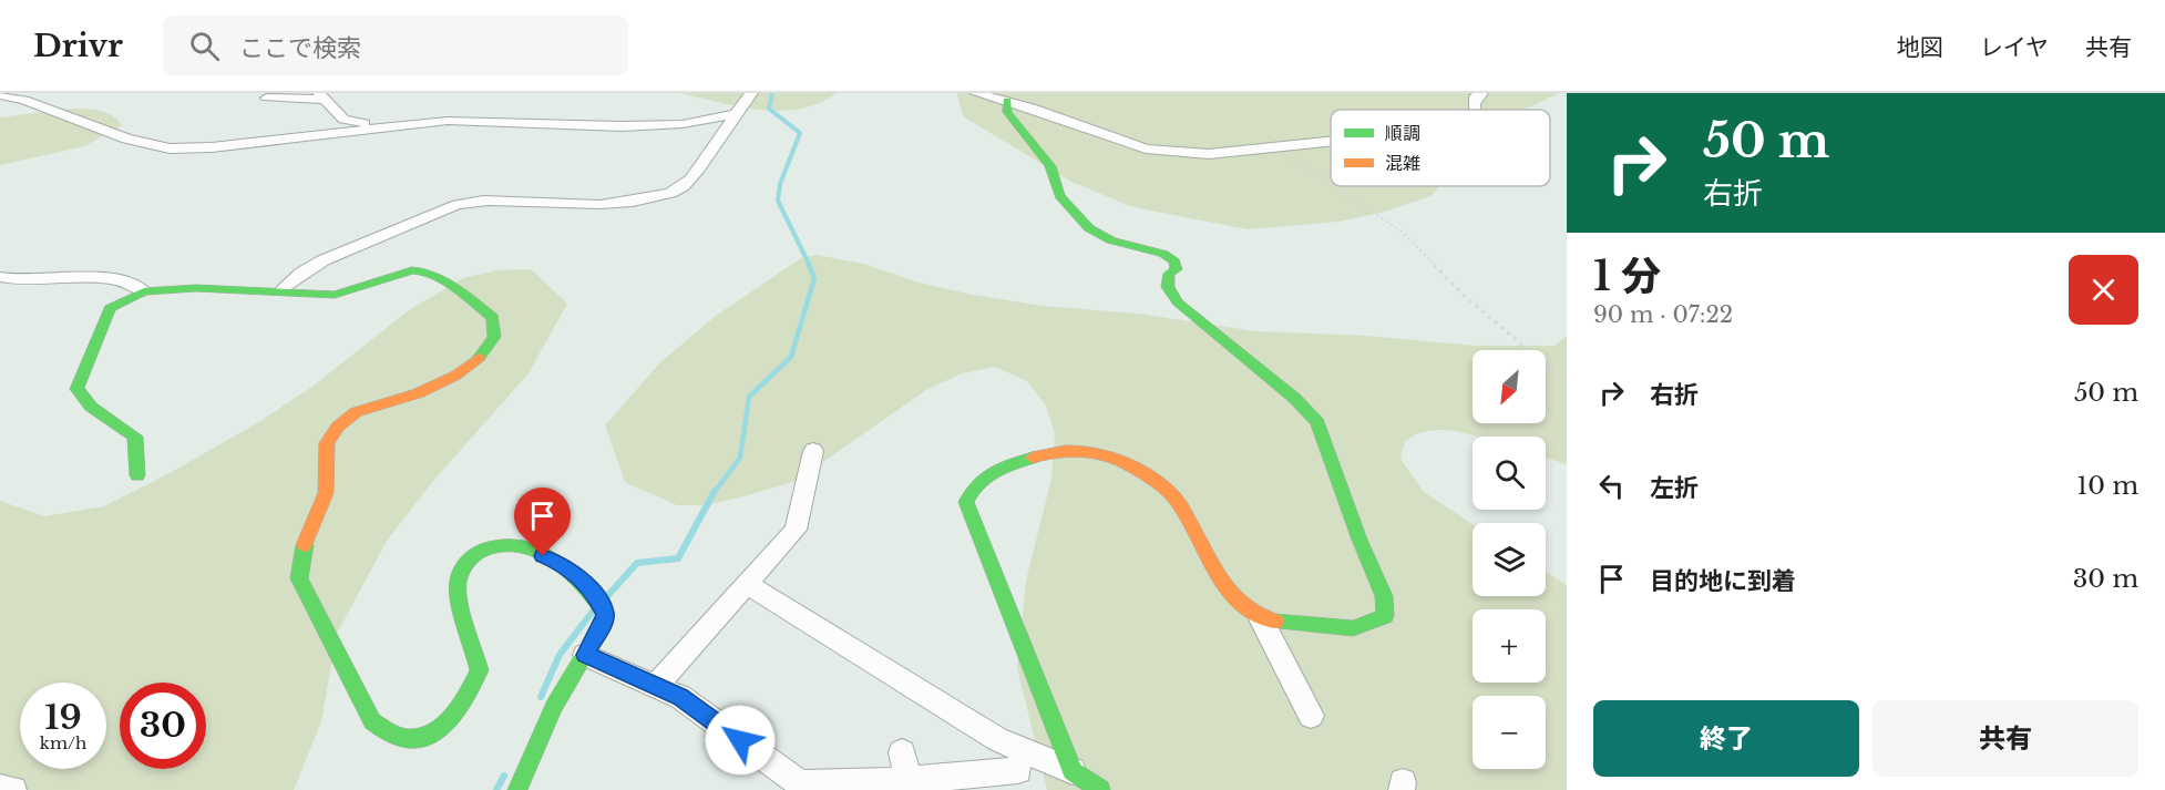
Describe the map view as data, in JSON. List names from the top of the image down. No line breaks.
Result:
{"legend":["順調","混雑"],"north":"bottom left","page":{"header":"Drivr","search":"ここで検索","nav":["地図","レイヤ","共有"],"turn":["50 m","右折"],"heading":["1 分","90 m · 07:22"],"list":[{"name":"右折","value":"50 m"},{"name":"左折","value":"10 m"},{"name":"目的地に到着","value":"30 m"}],"map_buttons":["+","−"],"speed":"19 km/h","limit":"30","buttons":["終了","共有"]}}
